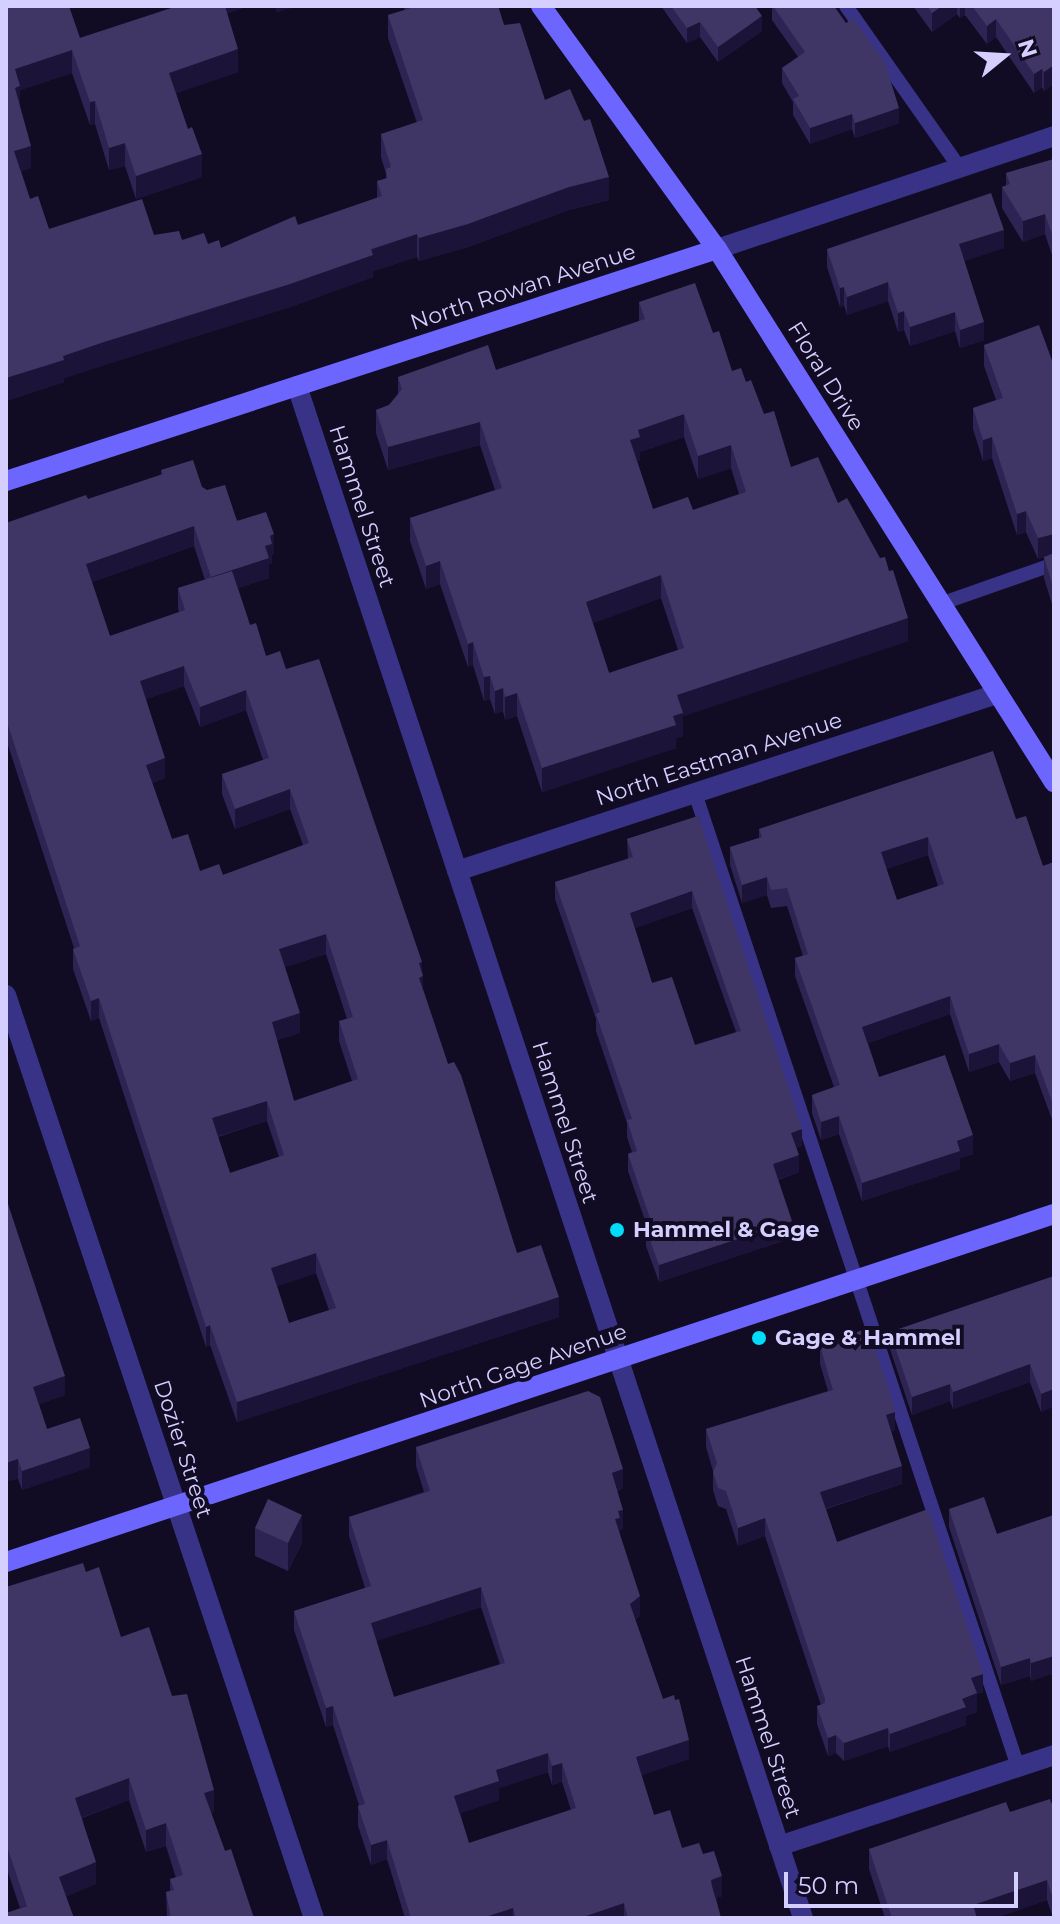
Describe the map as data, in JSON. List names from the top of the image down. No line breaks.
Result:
{"streets":{"street":["North Rowan Avenue","Floral Drive","Hammel Street","North Eastman Avenue","North Gage Avenue","Dozier Street"]},"crossings":[["North Rowan Avenue","Floral Drive"],["North Rowan Avenue","Hammel Street"],["Floral Drive","North Eastman Avenue"],["Hammel Street","North Eastman Avenue"],["Hammel Street","North Gage Avenue"],["North Gage Avenue","Dozier Street"]],"places":["Hammel & Gage","Gage & Hammel"],"scale_bar":"50 m","north":"right"}
